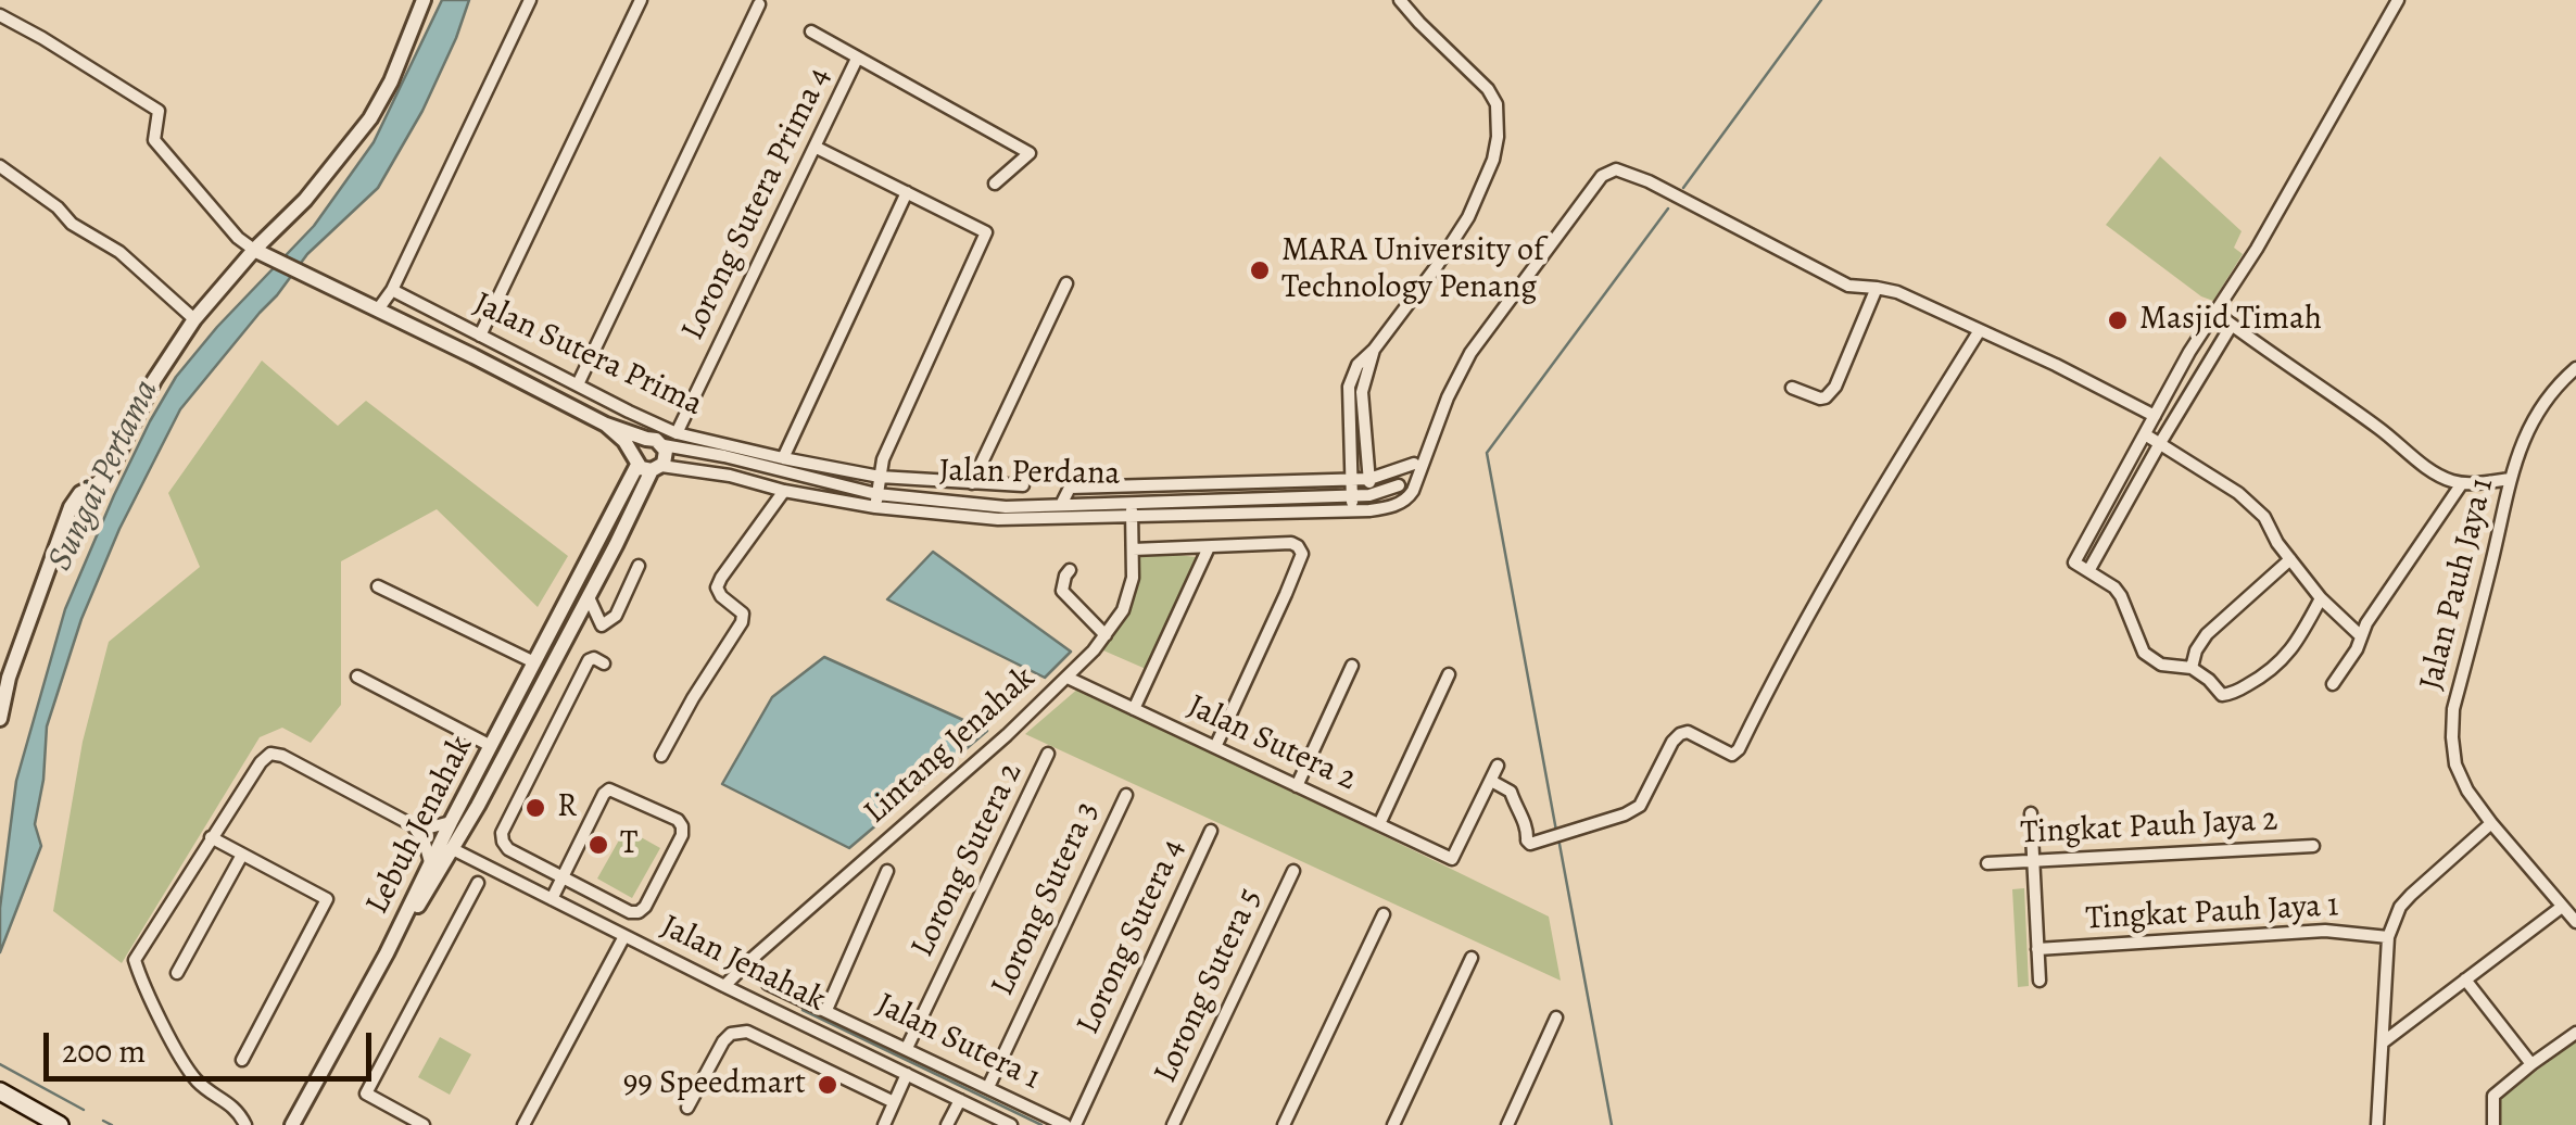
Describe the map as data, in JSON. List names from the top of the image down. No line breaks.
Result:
{"streets":{"street":["Lorong Sutera Prima 4","Jalan Sutera Prima","Jalan Perdana","Jalan Pauh Jaya 1","Jalan Sutera 2","Lintang Jenahak","Lebuh Jenahak","Tingkat Pauh Jaya 2","Lorong Sutera 2","Lorong Sutera 3","Tingkat Pauh Jaya 1","Lorong Sutera 4","Jalan Jenahak","Lorong Sutera 5","Jalan Sutera 1"]},"crossings":[["Lorong Sutera Prima 4","Jalan Sutera Prima"],["Jalan Perdana","Lintang Jenahak"],["Jalan Perdana","Lebuh Jenahak"],["Jalan Sutera 2","Lintang Jenahak"],["Lintang Jenahak","Jalan Jenahak"],["Lebuh Jenahak","Jalan Jenahak"],["Lorong Sutera 2","Jalan Sutera 1"],["Lorong Sutera 3","Jalan Sutera 1"]],"water":["Sungai Pertama"],"places":["MARA University of Technology Penang","Masjid Timah","R","T","99 Speedmart"],"scale_bar":"200 m"}
